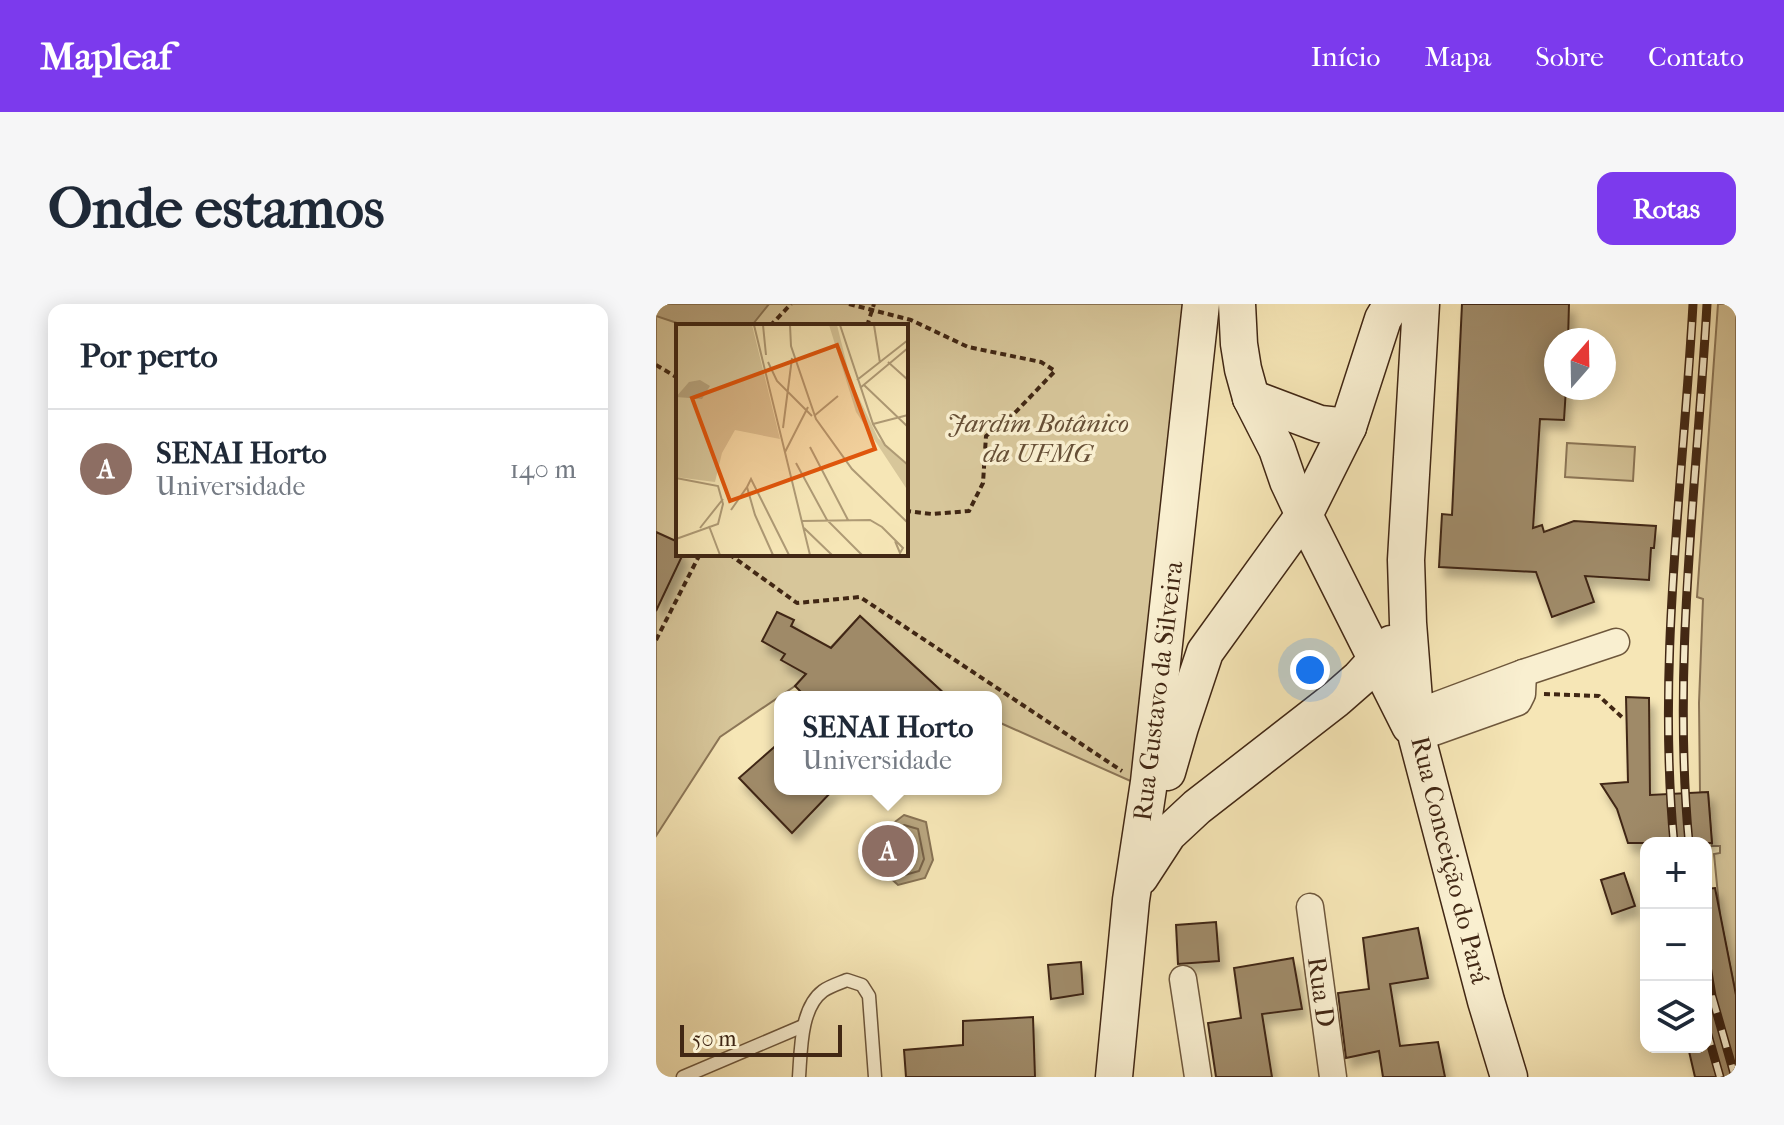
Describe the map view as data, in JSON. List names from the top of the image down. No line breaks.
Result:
{"streets":{"main road":["Rua Gustavo da Silveira","Rua Conceição do Pará"],"street":["Rua D"]},"parks":["Jardim Botânico da UFMG"],"scale_bar":"50 m","north":"top","page":{"header":"Mapleaf","nav":["Início","Mapa","Sobre","Contato"],"buttons":"Rotas","title":"Onde estamos","heading":"Por perto","list":[{"mark":"A","name":"SENAI Horto","note":"Universidade","value":"140 m"}],"popup":["SENAI Horto","Universidade"],"pins":"A","map_buttons":["+","−"],"scale":"50 m"}}
